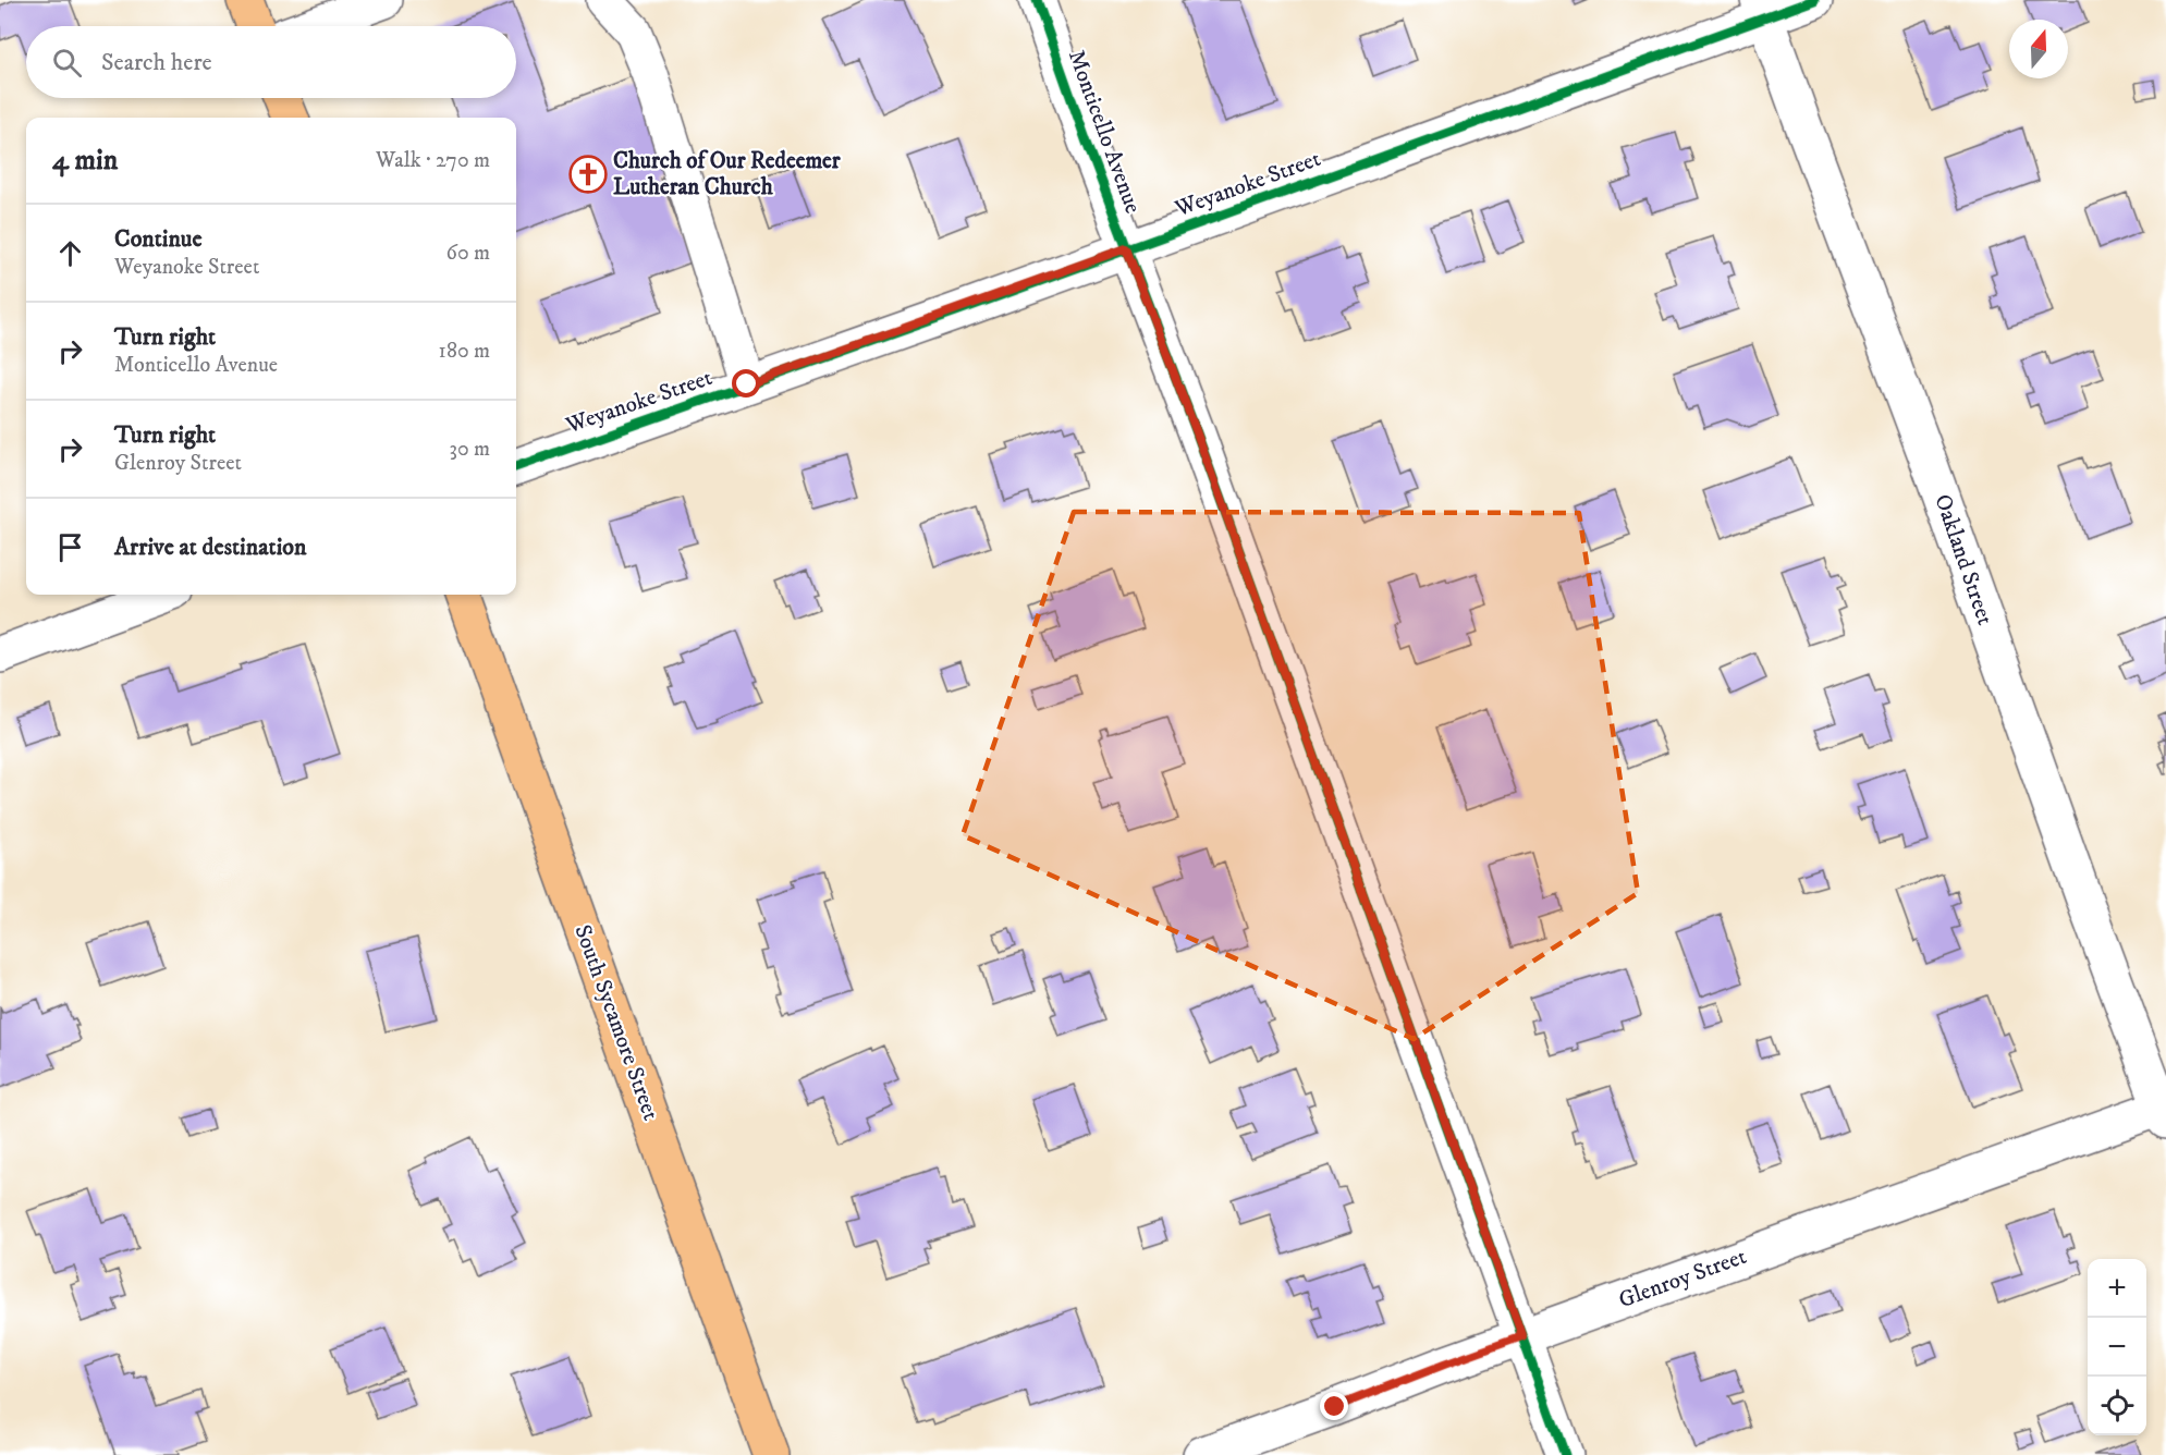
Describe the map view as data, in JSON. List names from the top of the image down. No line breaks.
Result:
{"streets":{"main road":["South Sycamore Street"],"street":["Monticello Avenue","Weyanoke Street","Oakland Street","Glenroy Street"]},"crossings":[["Monticello Avenue","Weyanoke Street"],["Monticello Avenue","Glenroy Street"],["Weyanoke Street","Oakland Street"],["Oakland Street","Glenroy Street"]],"places":{"church":["Church of Our Redeemer Lutheran Church"]},"north":"top","page":{"search":"Search here","heading":["4 min","Walk · 270 m"],"list":[["Continue","Weyanoke Street","60 m"],["Turn right","Monticello Avenue","180 m"],["Turn right","Glenroy Street","30 m"],"Arrive at destination"],"map_buttons":["+","−"]}}
